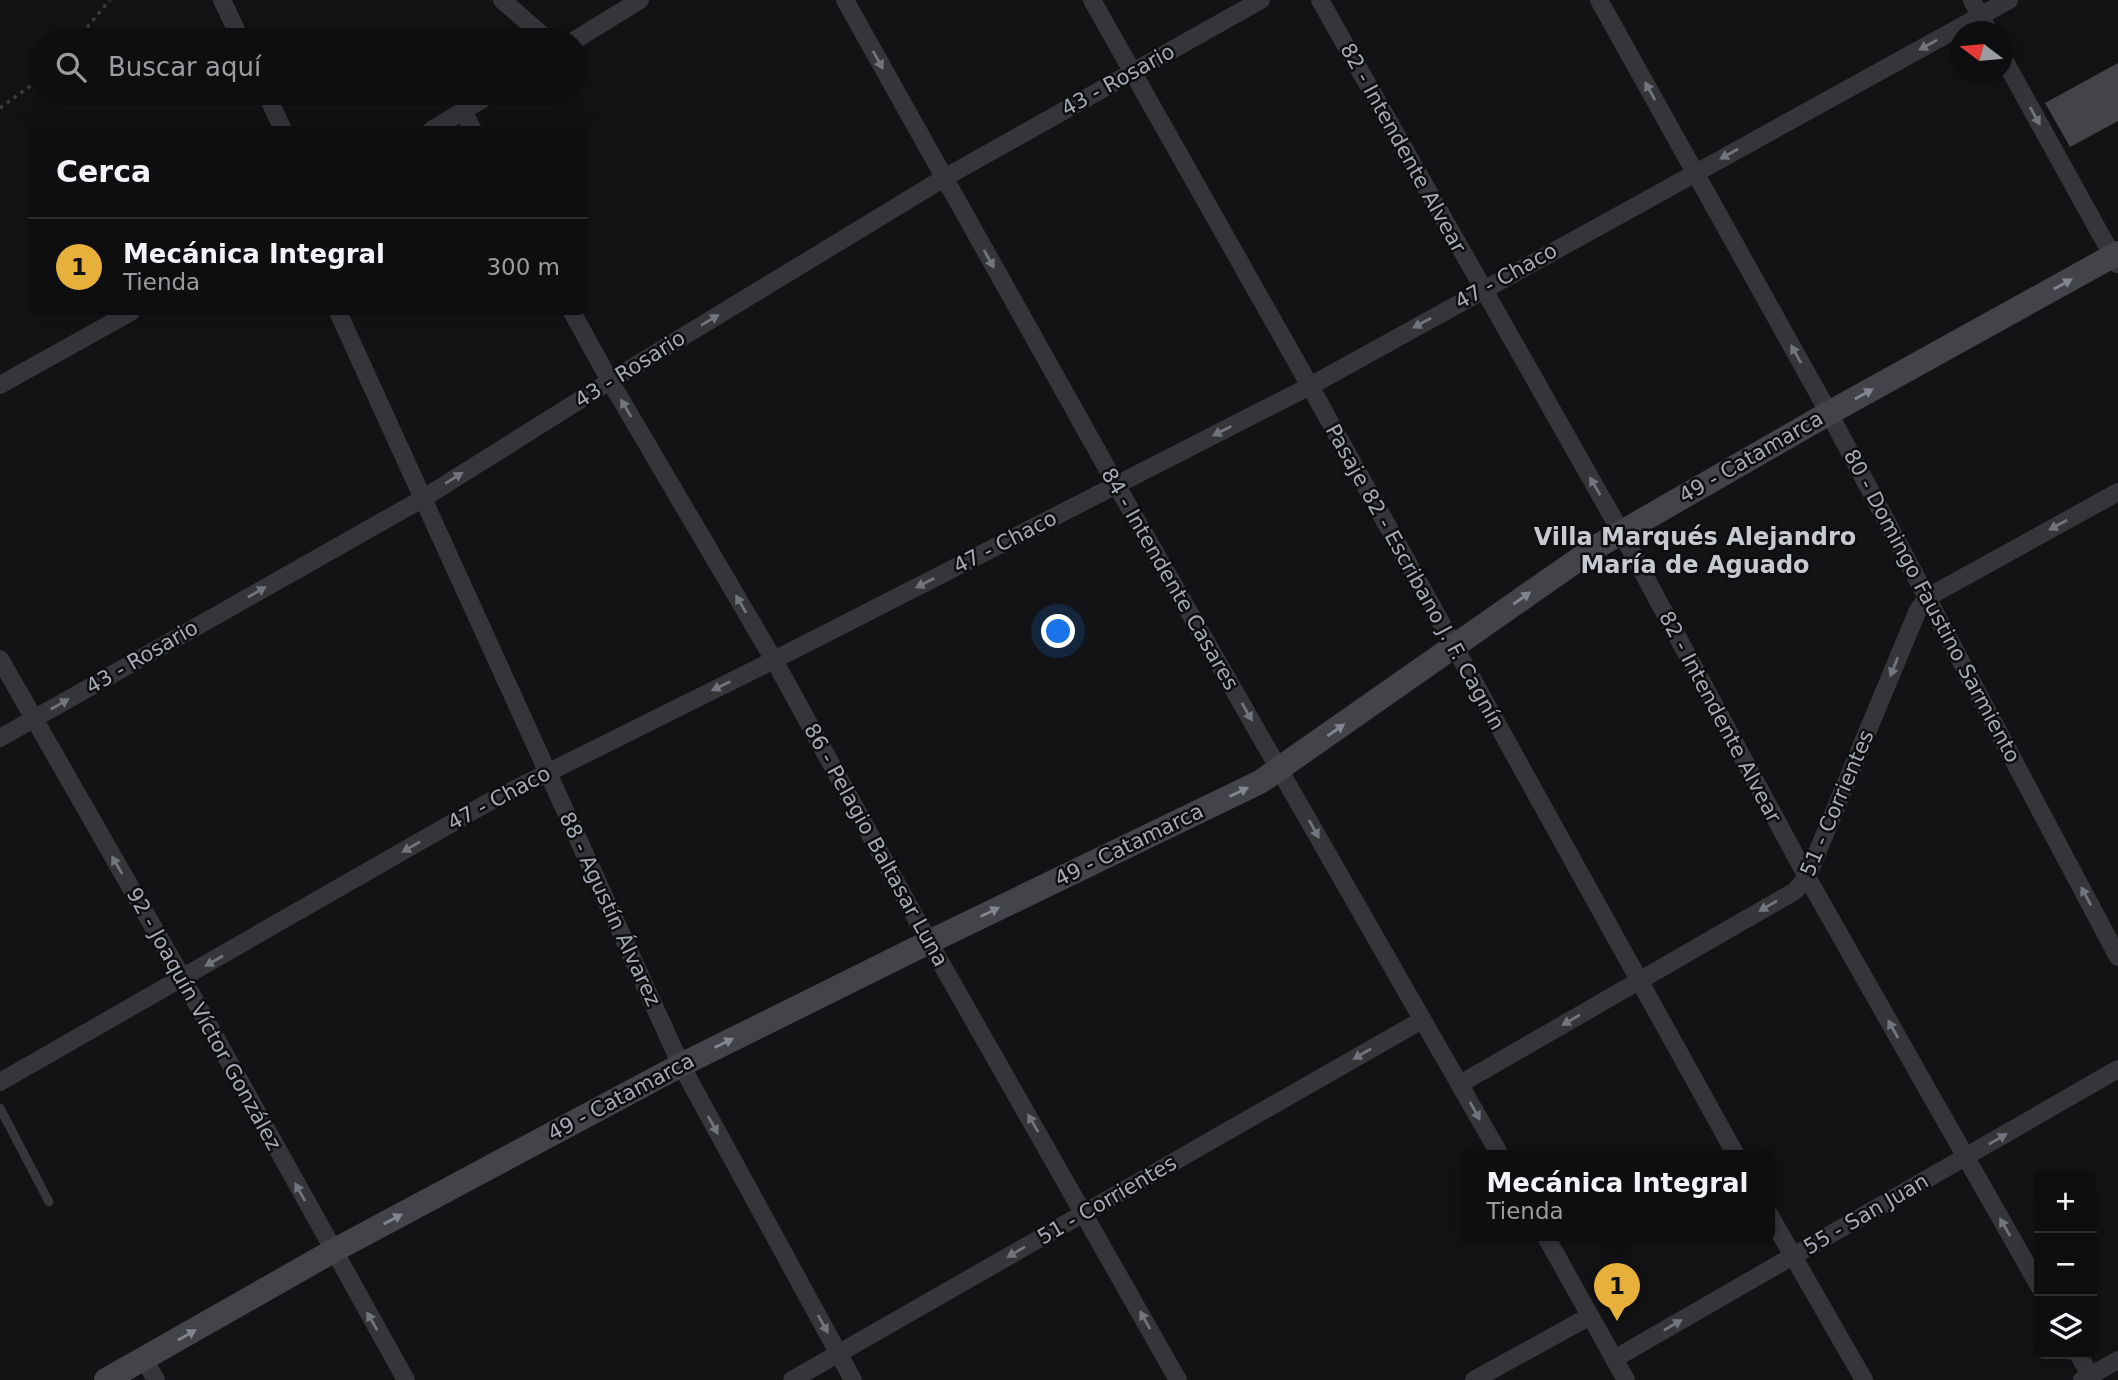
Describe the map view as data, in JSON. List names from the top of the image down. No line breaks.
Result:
{"streets":{"street":["43 - Rosario","82 - Intendente Alvear","47 - Chaco","49 - Catamarca","Pasaje 82 - Escribano J. F. Cagnín","84 - Intendente Casares","80 - Domingo Faustino Sarmiento","51 - Corrientes","86 - Pelagio Baltasar Luna","88 - Agustín Álvarez","92 - Joaquín Víctor González","55 - San Juan"]},"crossings":[["43 - Rosario","Pasaje 82 - Escribano J. F. Cagnín"],["43 - Rosario","84 - Intendente Casares"],["43 - Rosario","86 - Pelagio Baltasar Luna"],["43 - Rosario","88 - Agustín Álvarez"],["43 - Rosario","92 - Joaquín Víctor González"],["82 - Intendente Alvear","47 - Chaco"],["82 - Intendente Alvear","49 - Catamarca"],["82 - Intendente Alvear","51 - Corrientes"],["82 - Intendente Alvear","55 - San Juan"],["47 - Chaco","Pasaje 82 - Escribano J. F. Cagnín"],["47 - Chaco","84 - Intendente Casares"],["47 - Chaco","80 - Domingo Faustino Sarmiento"],["47 - Chaco","86 - Pelagio Baltasar Luna"],["47 - Chaco","88 - Agustín Álvarez"],["47 - Chaco","92 - Joaquín Víctor González"],["49 - Catamarca","Pasaje 82 - Escribano J. F. Cagnín"],["49 - Catamarca","84 - Intendente Casares"],["49 - Catamarca","80 - Domingo Faustino Sarmiento"],["49 - Catamarca","86 - Pelagio Baltasar Luna"],["49 - Catamarca","88 - Agustín Álvarez"],["49 - Catamarca","92 - Joaquín Víctor González"],["Pasaje 82 - Escribano J. F. Cagnín","51 - Corrientes"],["84 - Intendente Casares","51 - Corrientes"],["80 - Domingo Faustino Sarmiento","51 - Corrientes"],["51 - Corrientes","86 - Pelagio Baltasar Luna"],["51 - Corrientes","88 - Agustín Álvarez"]],"one_way":["43 - Rosario","82 - Intendente Alvear","47 - Chaco","49 - Catamarca","84 - Intendente Casares","80 - Domingo Faustino Sarmiento","51 - Corrientes","86 - Pelagio Baltasar Luna","92 - Joaquín Víctor González","55 - San Juan"],"districts":["Villa Marqués Alejandro María de Aguado"],"north":"left","page":{"search":"Buscar aquí","heading":"Cerca","list":[{"mark":"1","name":"Mecánica Integral","note":"Tienda","value":"300 m"}],"popup":["Mecánica Integral","Tienda"],"map_buttons":["+","−"],"pins":"1"}}
